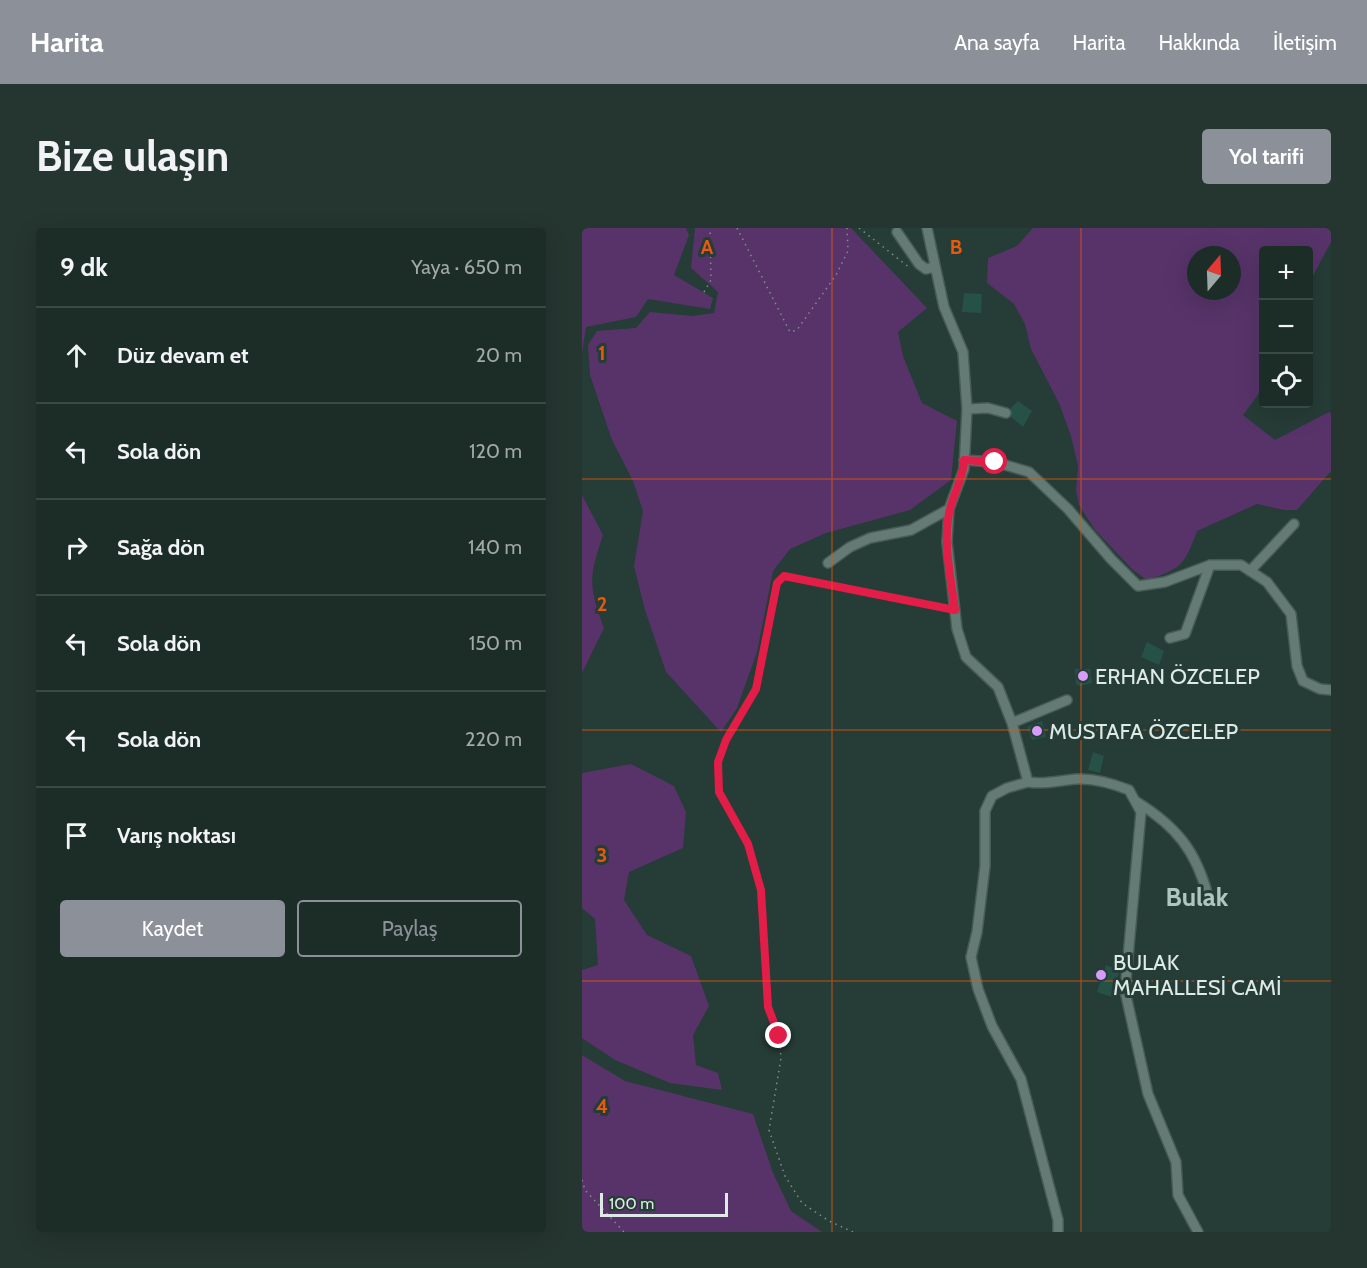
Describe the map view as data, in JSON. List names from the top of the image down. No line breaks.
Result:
{"districts":["Bulak"],"places":["ERHAN ÖZCELEP","MUSTAFA ÖZCELEP","BULAK MAHALLESİ CAMİ"],"scale_bar":"100 m","north":"top","page":{"header":"Harita","nav":["Ana sayfa","Harita","Hakkında","İletişim"],"buttons":["Yol tarifi",["Kaydet","Paylaş"]],"title":"Bize ulaşın","heading":["9 dk","Yaya · 650 m"],"map_buttons":["+","−"],"list":[["Düz devam et","20 m"],["Sola dön","120 m"],["Sağa dön","140 m"],["Sola dön","150 m"],["Sola dön","220 m"],"Varış noktası"],"scale":"100 m"},"grid":{"columns":["A","B"],"rows":["1","2","3","4"]}}
